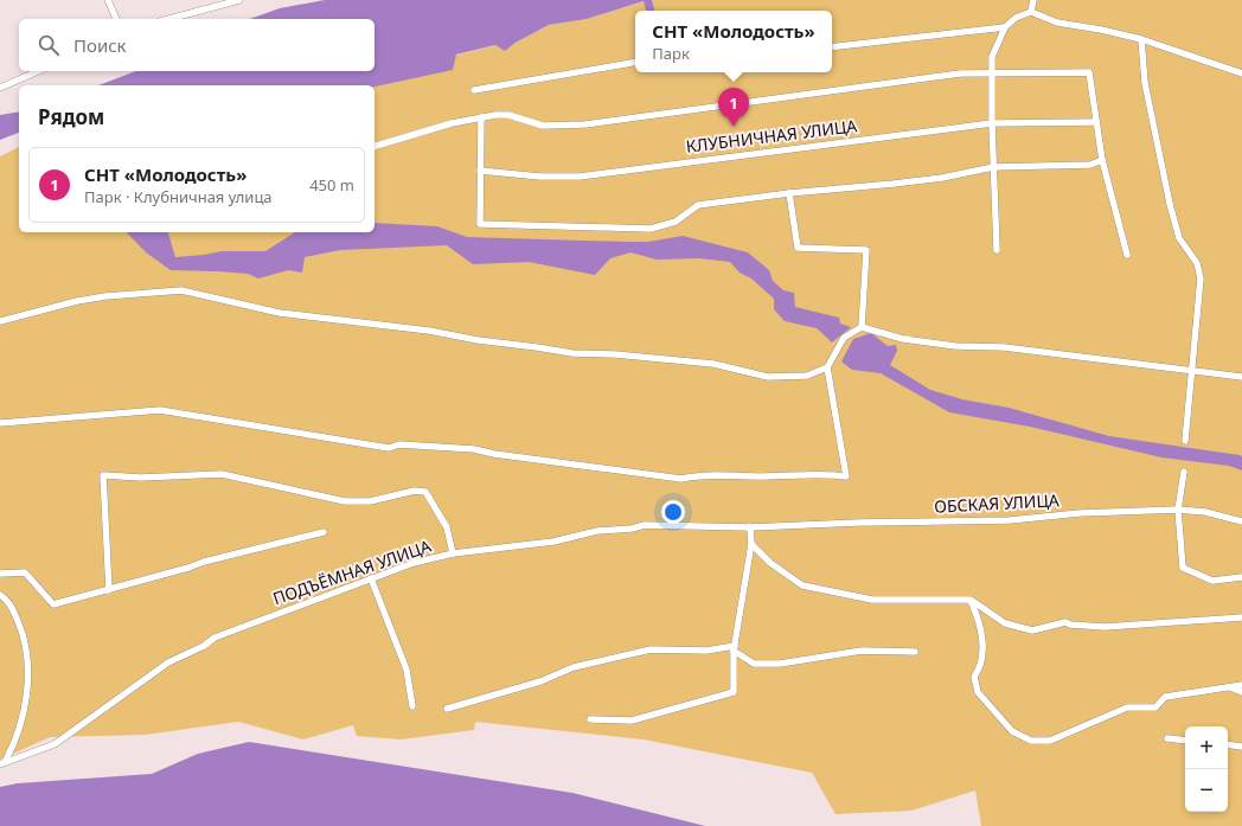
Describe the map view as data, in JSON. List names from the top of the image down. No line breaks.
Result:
{"streets":{"street":["КЛУБНИЧНАЯ УЛИЦА","ОБСКАЯ УЛИЦА","ПОДЪЁМНАЯ УЛИЦА"]},"crossings":[["ОБСКАЯ УЛИЦА","ПОДЪЁМНАЯ УЛИЦА"]],"page":{"popup":["СНТ «Молодость»","Парк"],"search":"Поиск","heading":"Рядом","pins":"1","list":[{"mark":"1","name":"СНТ «Молодость»","note":"Парк · Клубничная улица","value":"450 m"}],"map_buttons":["+","−"]}}
